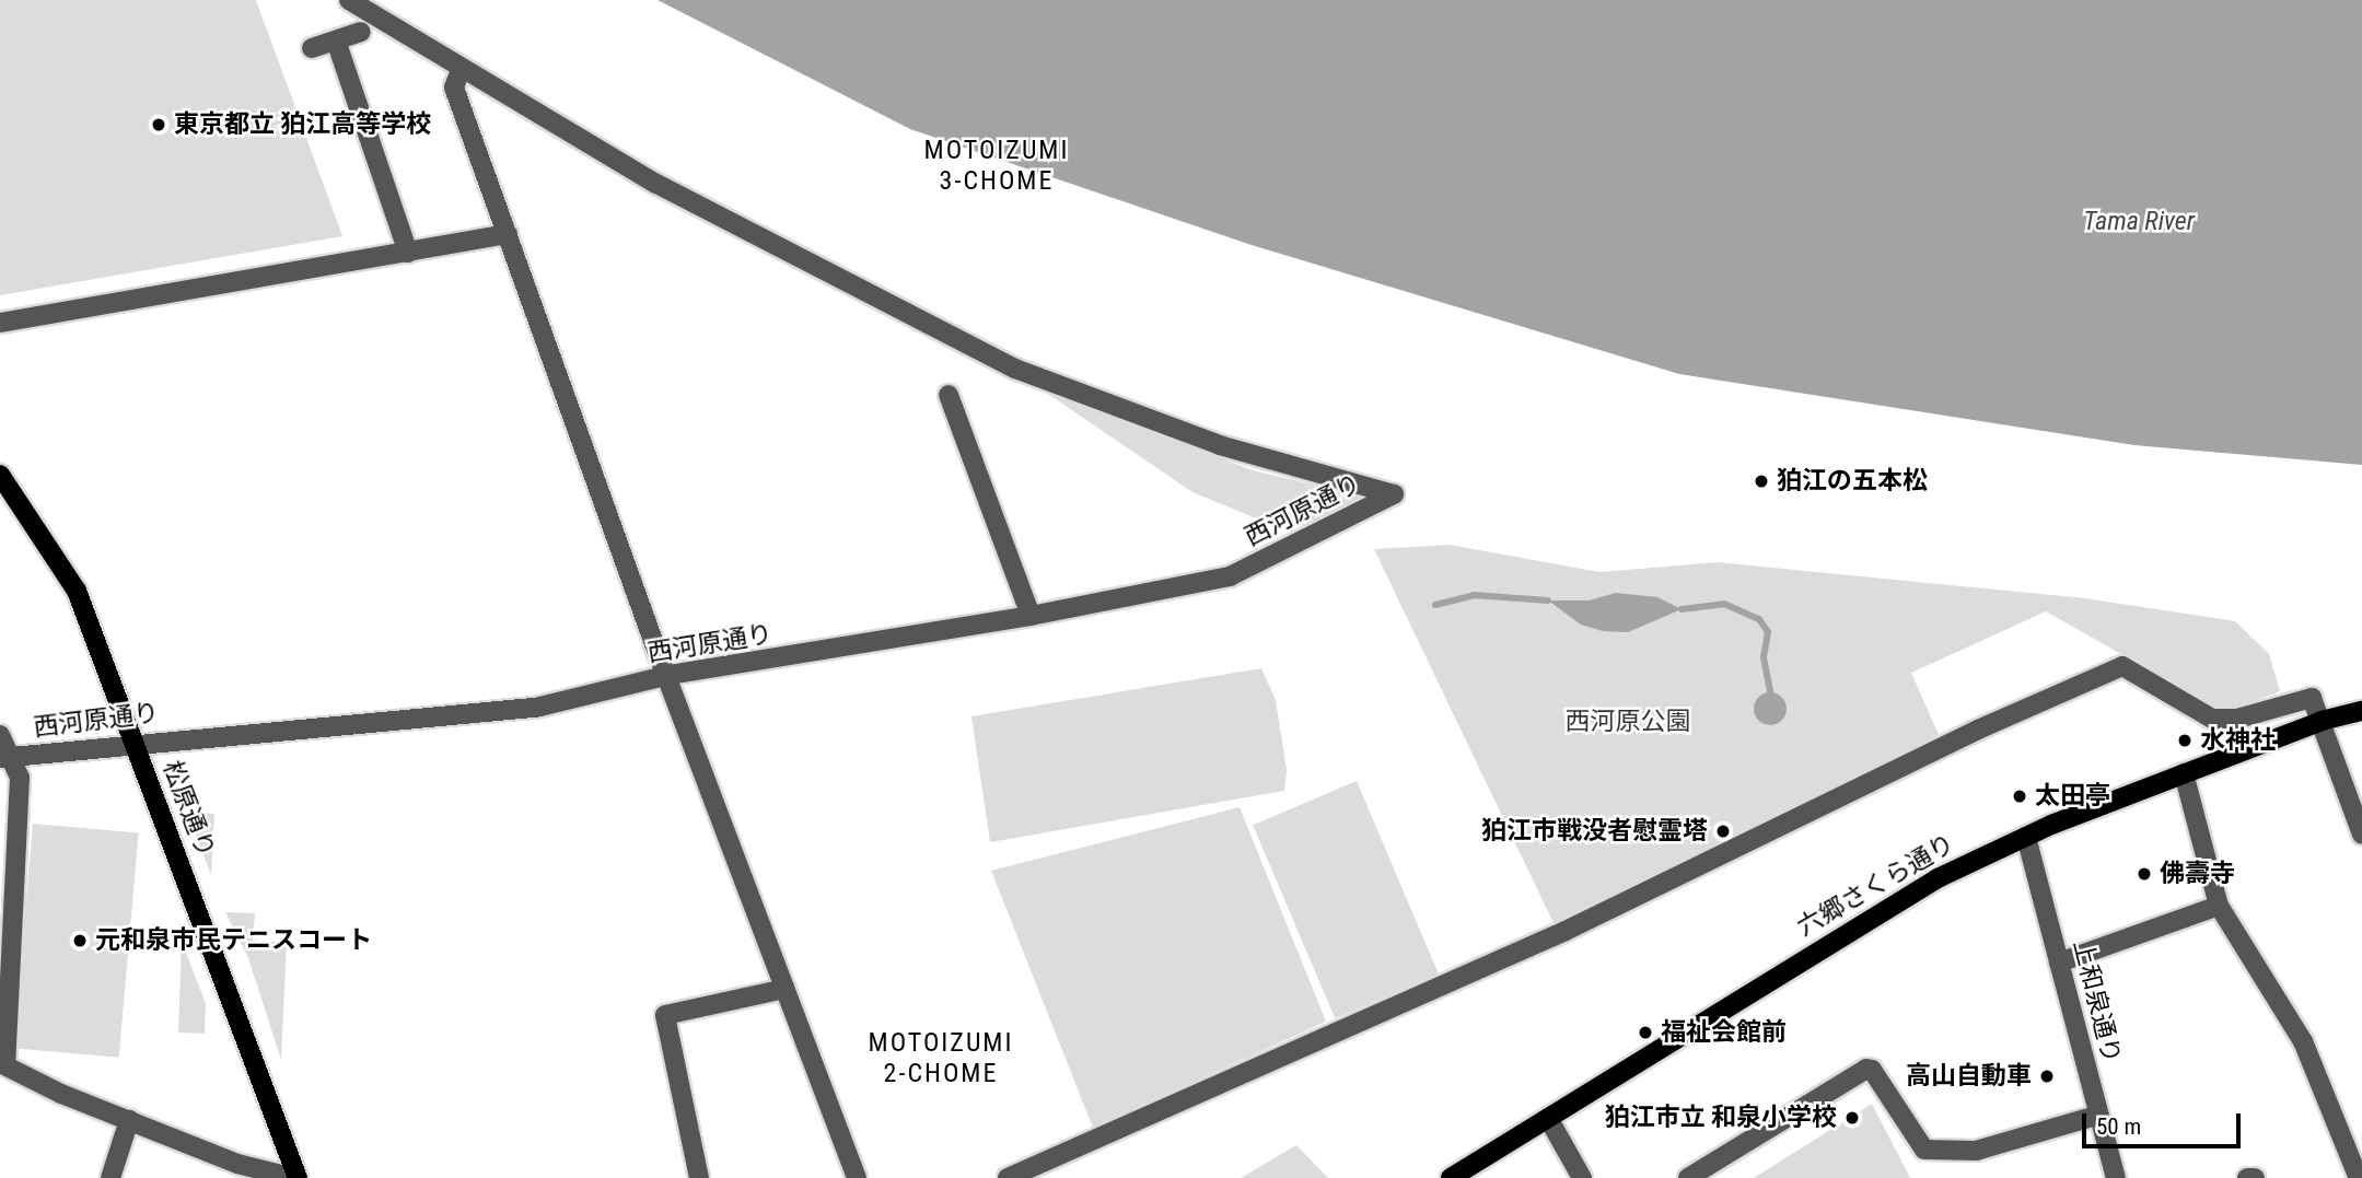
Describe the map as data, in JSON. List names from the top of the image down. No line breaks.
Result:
{"streets":{"main road":["松原通り","六郷さくら通り"],"street":["西河原通り","上和泉通り"]},"crossings":[["西河原通り","松原通り"],["六郷さくら通り","上和泉通り"]],"districts":["MOTOIZUMI 3-CHOME","MOTOIZUMI 2-CHOME"],"water":["Tama River"],"parks":["西河原公園"],"places":["東京都立 狛江高等学校","狛江の五本松","水神社","太田亭","狛江市戦没者慰霊塔","佛壽寺","元和泉市民テニスコート","福祉会館前","高山自動車","狛江市立 和泉小学校"],"scale_bar":"50 m"}
